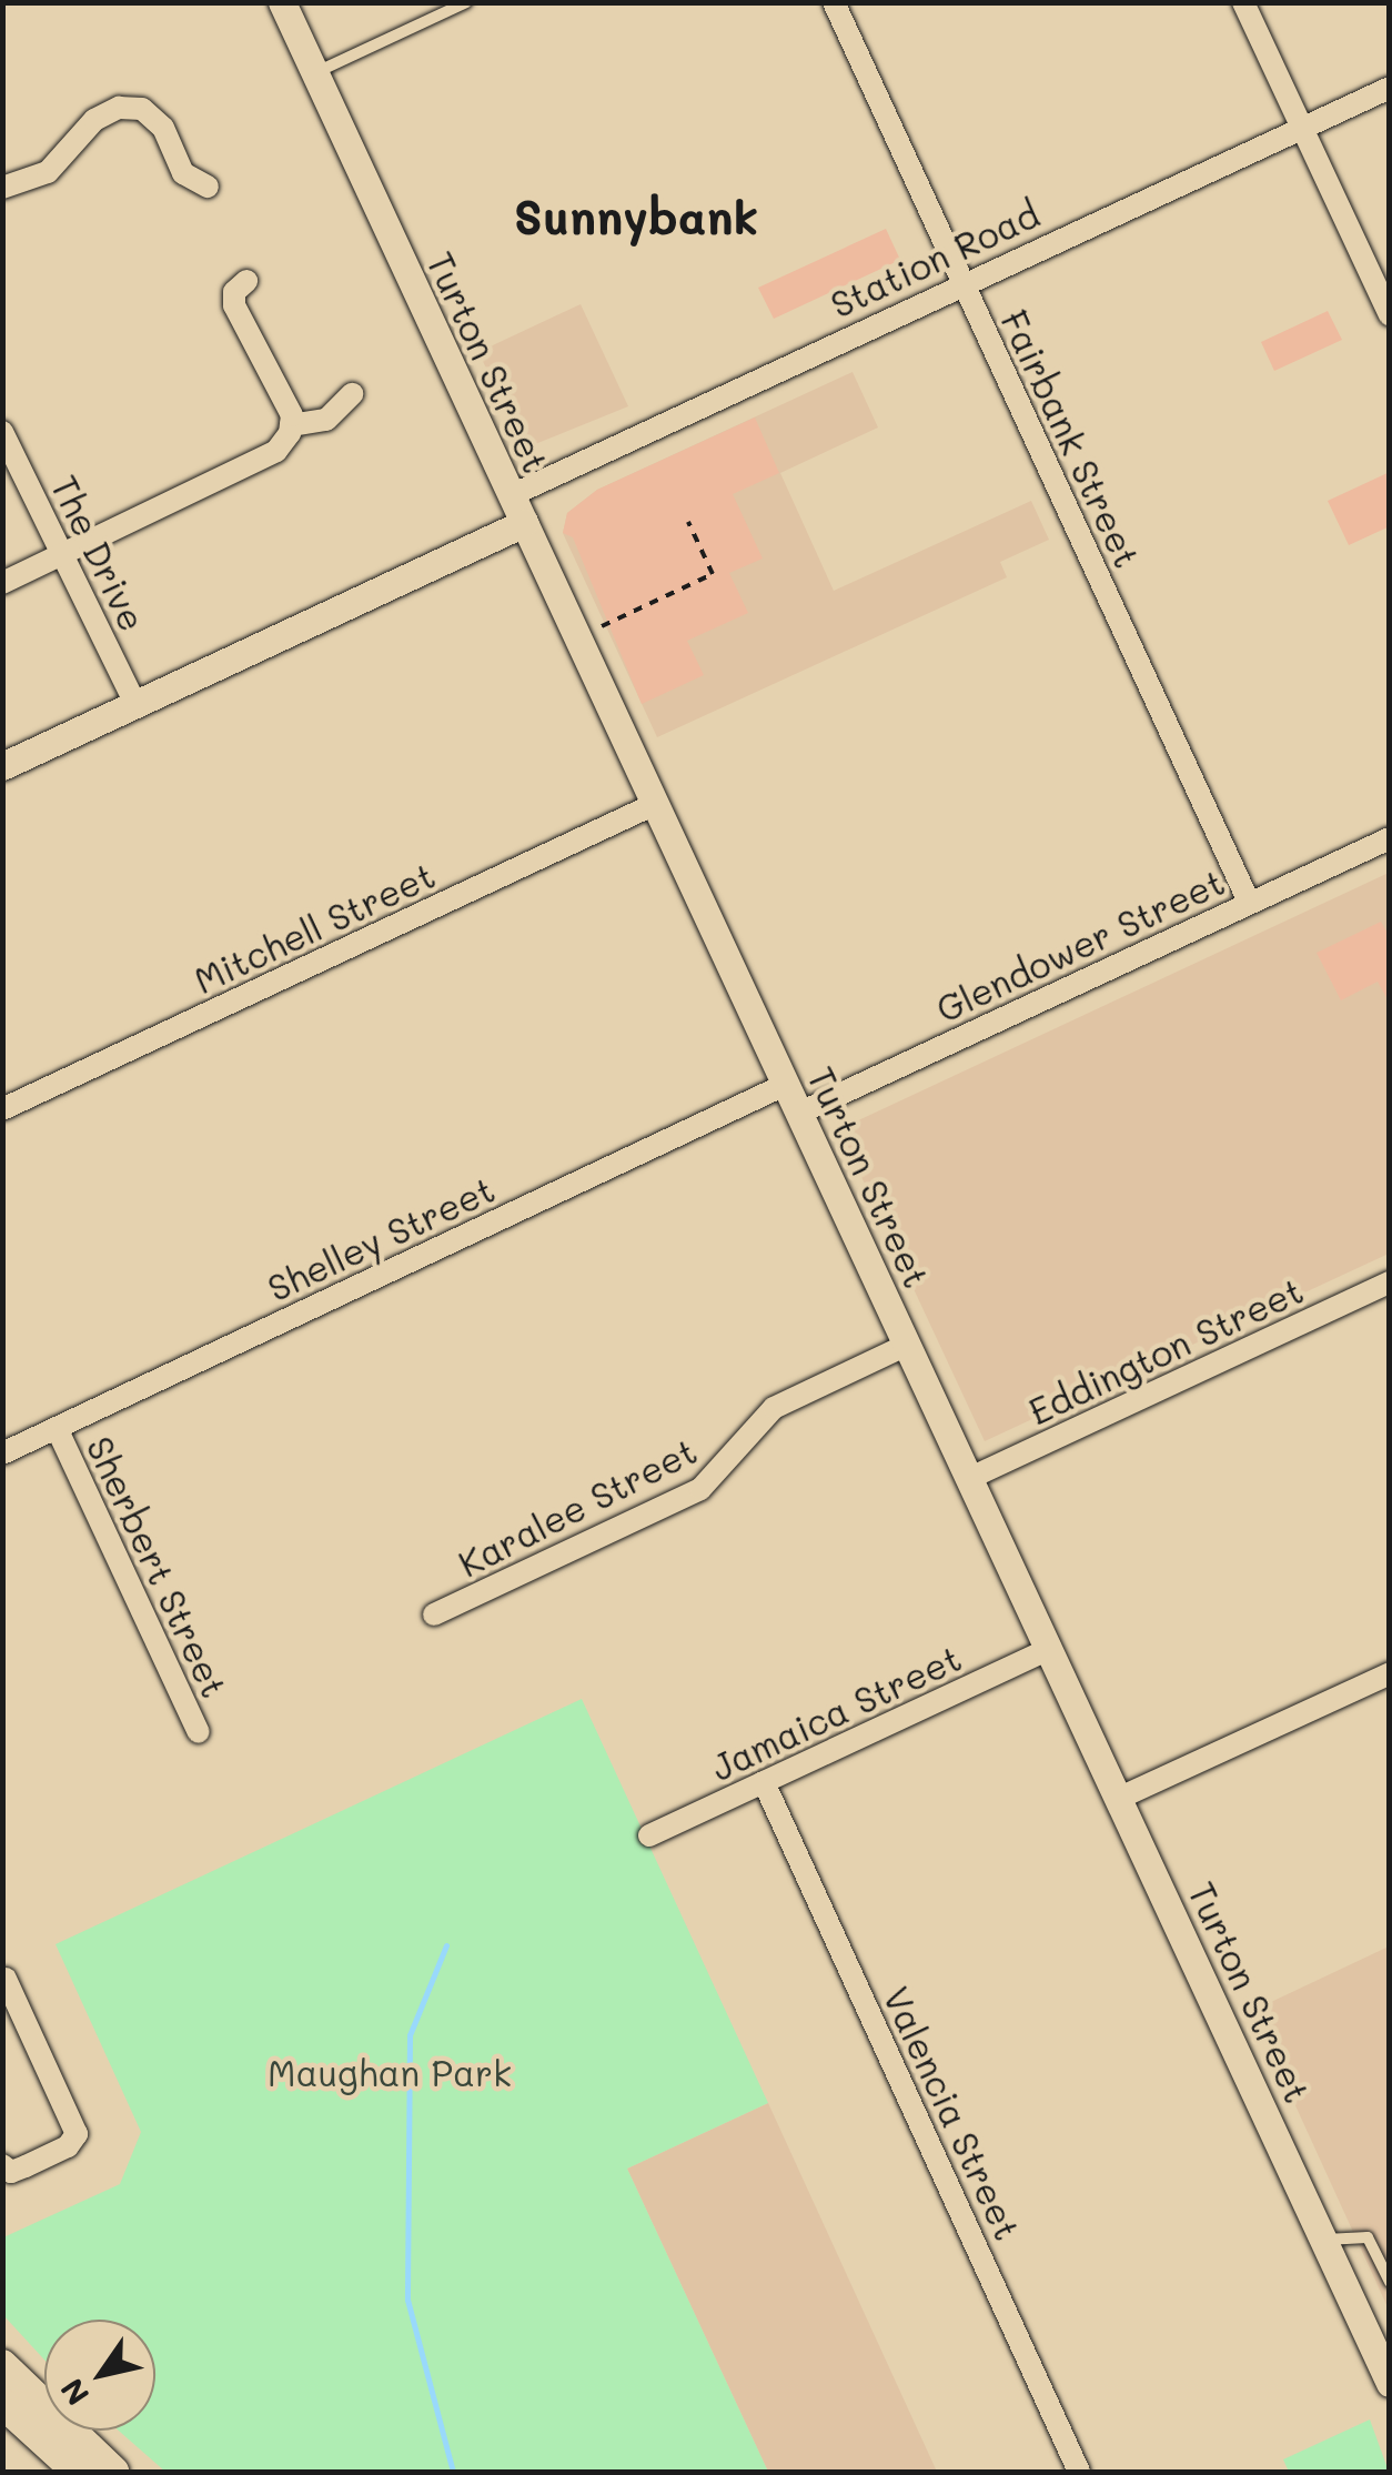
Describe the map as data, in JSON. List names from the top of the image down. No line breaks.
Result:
{"streets":{"street":["Station Road","Turton Street","Fairbank Street","The Drive","Mitchell Street","Glendower Street","Shelley Street","Eddington Street","Karalee Street","Sherbert Street","Jamaica Street","Valencia Street"]},"crossings":[["Station Road","Turton Street"],["Station Road","Fairbank Street"],["Turton Street","Mitchell Street"],["Turton Street","Glendower Street"],["Turton Street","Shelley Street"],["Turton Street","Eddington Street"],["Turton Street","Karalee Street"],["Turton Street","Jamaica Street"],["Fairbank Street","Glendower Street"],["Shelley Street","Sherbert Street"],["Jamaica Street","Valencia Street"]],"districts":["Sunnybank"],"parks":["Maughan Park"],"north":"bottom left"}
